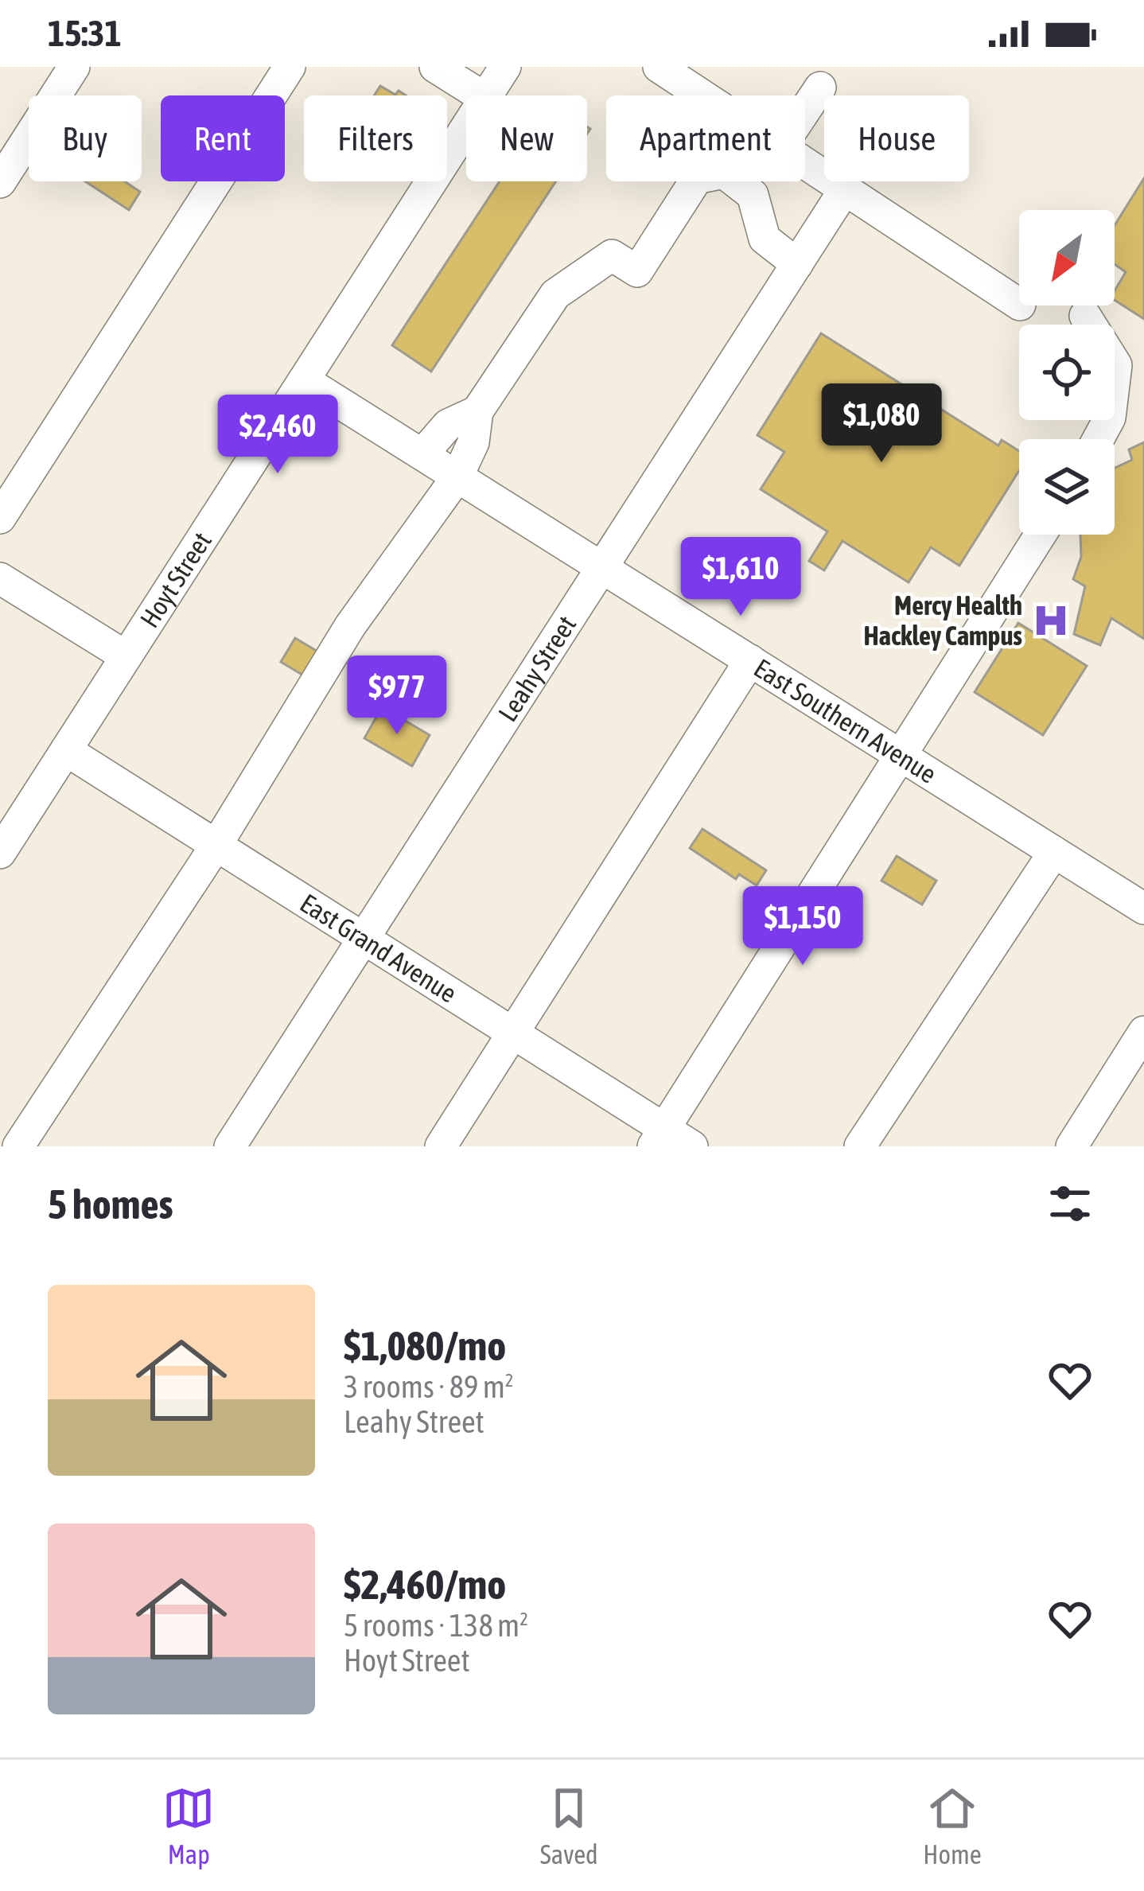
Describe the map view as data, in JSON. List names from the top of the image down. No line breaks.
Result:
{"streets":{"street":["Hoyt Street","Leahy Street","East Southern Avenue","East Grand Avenue"]},"crossings":[["Hoyt Street","East Southern Avenue"],["Hoyt Street","East Grand Avenue"],["Leahy Street","East Southern Avenue"],["Leahy Street","East Grand Avenue"]],"places":{"hospital":["Mercy Health Hackley Campus"]},"north":"bottom left","page":{"status":"15:31","chip":["Buy","Rent","Filters","New","Apartment","House"],"price":["$1,080","$2,460","$1,610","$977","$1,150"],"heading":"5 homes","list":[{"name":"$1,080/mo","note":"3 rooms · 89 m² · Leahy Street"},{"name":"$2,460/mo","note":"5 rooms · 138 m² · Hoyt Street"}],"tabs":["Map","Saved","Home"]}}
